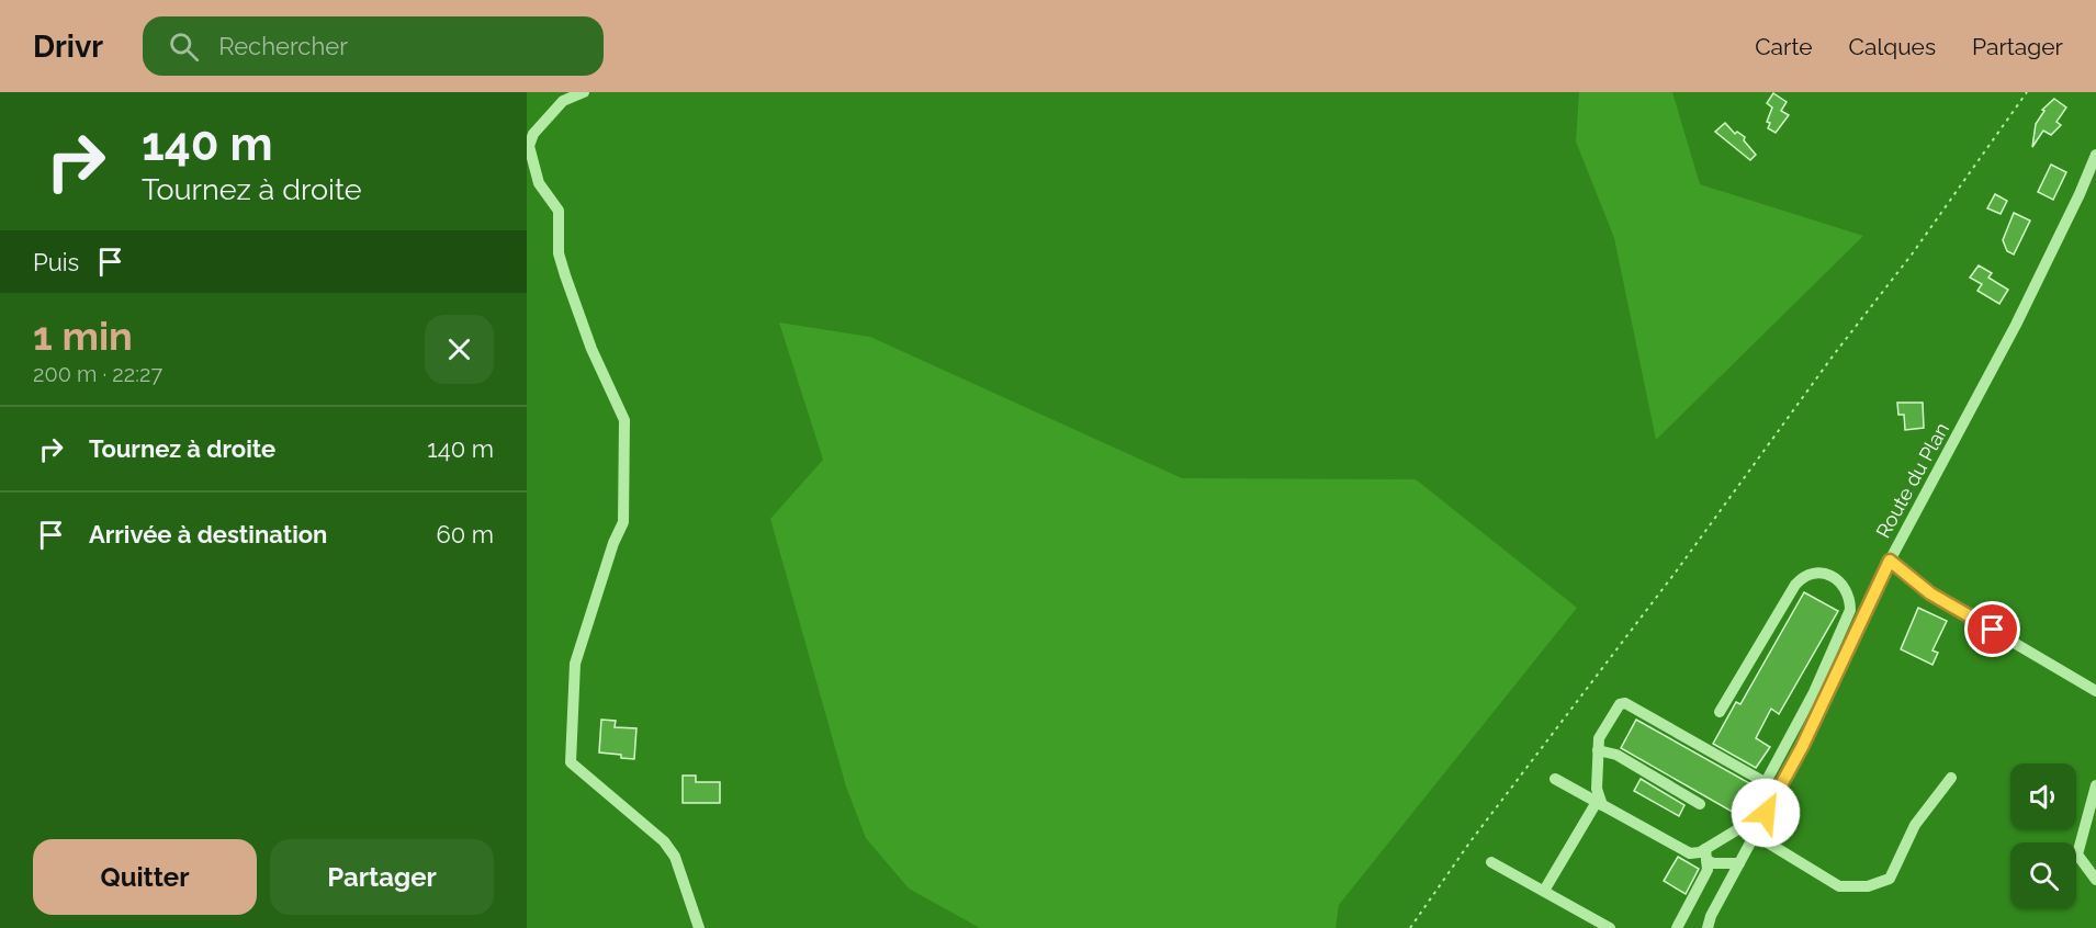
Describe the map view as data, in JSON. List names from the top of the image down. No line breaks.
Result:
{"streets":{"street":["Route du Plan"]},"page":{"header":"Drivr","search":"Rechercher","nav":["Carte","Calques","Partager"],"turn":["140 m","Tournez à droite"],"then":"Puis","heading":["1 min","200 m · 22:27"],"list":[{"name":"Tournez à droite","value":"140 m"},{"name":"Arrivée à destination","value":"60 m"}],"buttons":["Quitter","Partager"]}}
